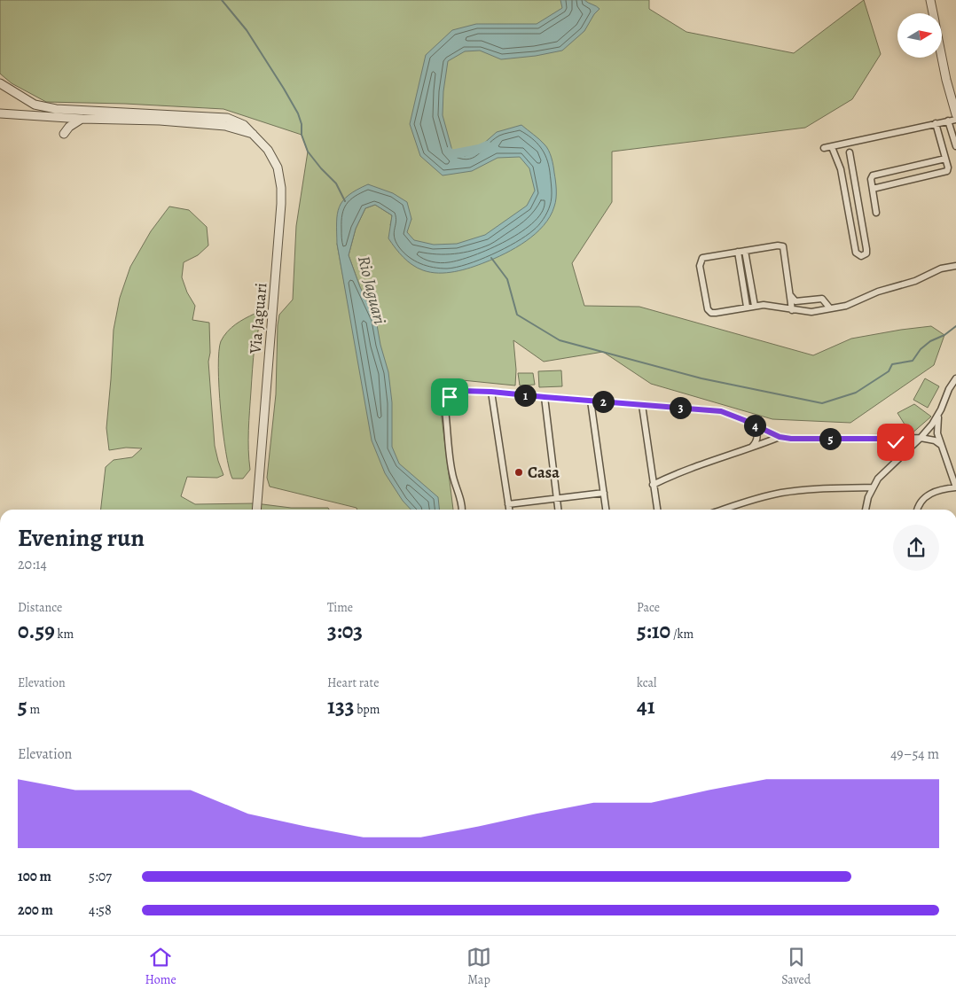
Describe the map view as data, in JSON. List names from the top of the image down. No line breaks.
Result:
{"streets":{"street":["Via Jaguari"]},"water":["Rio Jaguari"],"places":["Casa"],"north":"right","page":{"pins":["1","2","3","4","5"],"heading":["Evening run","20:14"],"stats":[["Distance","0.59 km"],["Time","3:03"],["Pace","5:10 /km"],["Elevation","5 m"],["Heart rate","133 bpm"],["kcal","41"]],"chart":["Elevation","49–54 m"],"list":[{"name":"100 m","note":"5:07"},{"name":"200 m","note":"4:58"}],"tabs":["Home","Map","Saved"]}}
